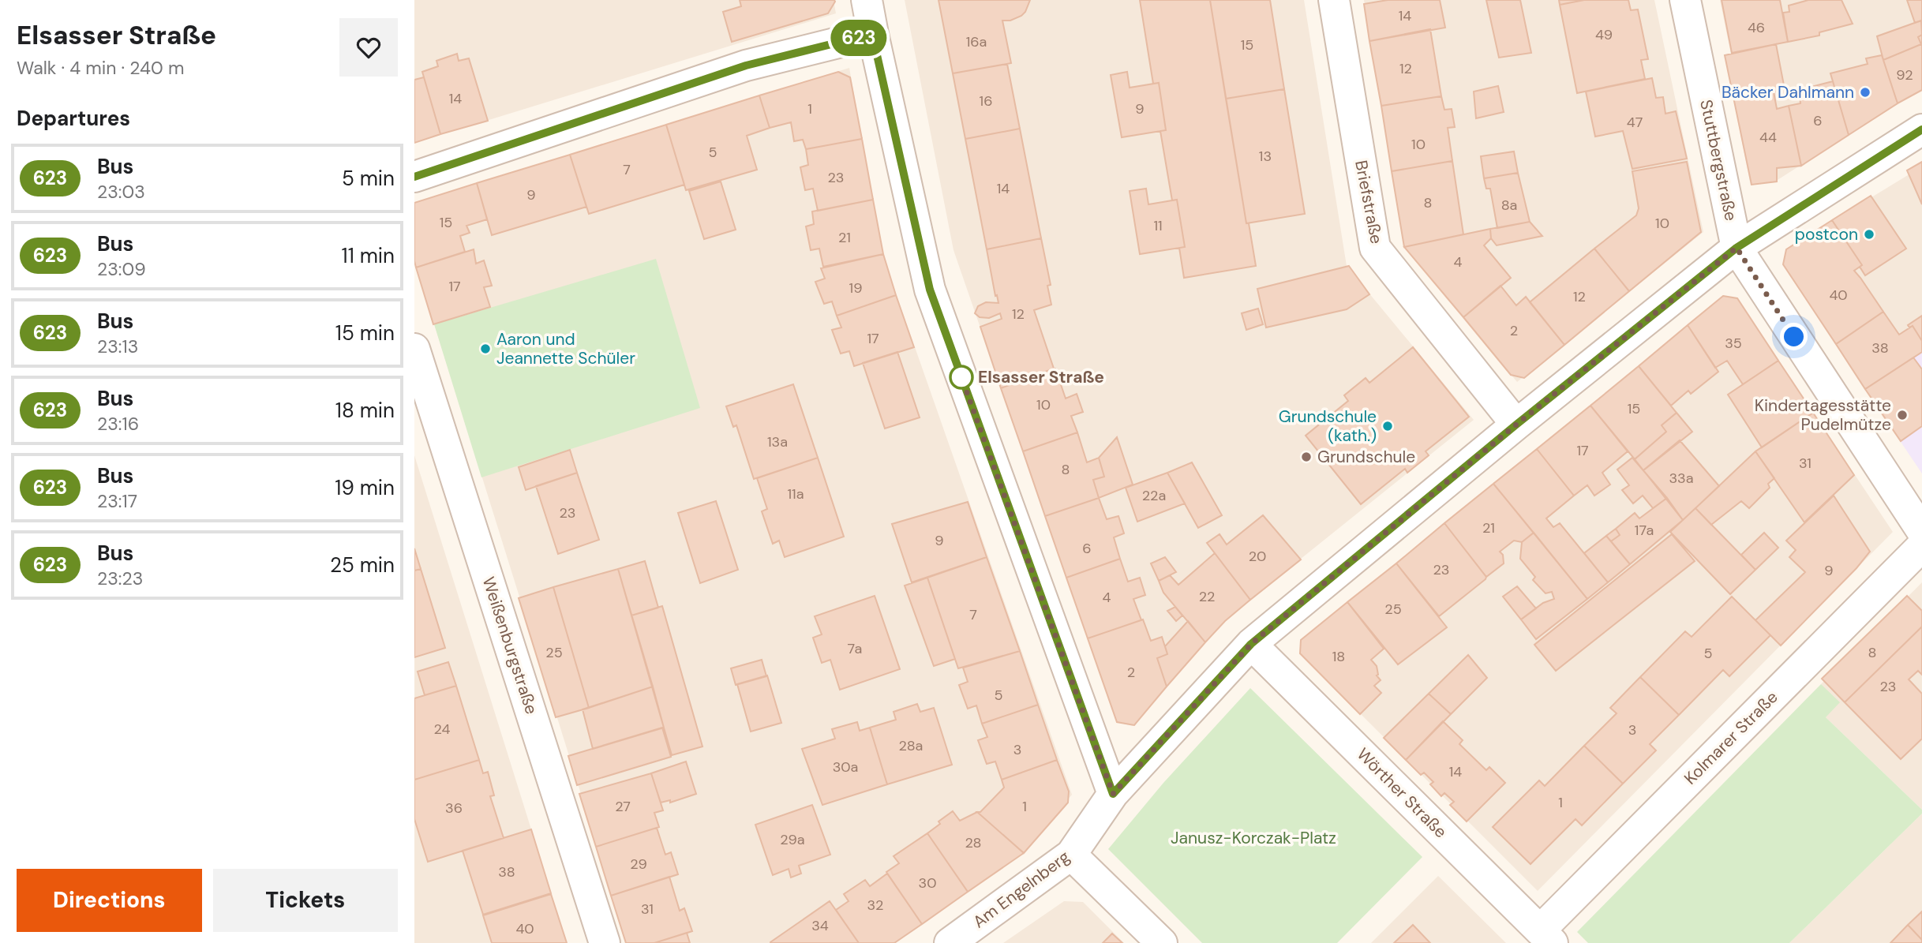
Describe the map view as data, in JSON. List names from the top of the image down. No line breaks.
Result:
{"streets":{"street":["Stuttbergstraße","Briefstraße","Weißenburgstraße","Kolmarer Straße","Wörther Straße","Am Engelnberg"]},"crossings":[["Stuttbergstraße","Am Engelnberg"],["Briefstraße","Am Engelnberg"],["Kolmarer Straße","Wörther Straße"],["Wörther Straße","Am Engelnberg"]],"parks":["Janusz-Korczak-Platz"],"places":["Bäcker Dahlmann","postcon","Aaron und Jeannette Schüler","Elsasser Straße","Kindertagesstätte Pudelmütze","Grundschule (kath.)","Grundschule"],"lines":["bus line 623"],"house_numbers":["14","46","49","16a","15","12","92","14","16","1","9","6","47","44","10","5","13","7","23","14","9","8","8a","15","10","11","21","4","17","19","40","12","12","2","17","35","38","10","15","13a","17","31","8","33a","11a","22a","23","21","17a","9","6","20","23","9","22","4","25","7","7a","25","8","5","18","2","23","5","24","3","28a","3","30a","14","1","27","1","36","29a","28","29","38","30","32","31","34","40"],"page":{"heading":[["Elsasser Straße","Walk · 4 min · 240 m"],"Departures"],"on_map":"623","list":[{"mark":"623","name":"Bus","note":"23:03","value":"5 min"},{"mark":"623","name":"Bus","note":"23:09","value":"11 min"},{"mark":"623","name":"Bus","note":"23:13","value":"15 min"},{"mark":"623","name":"Bus","note":"23:16","value":"18 min"},{"mark":"623","name":"Bus","note":"23:17","value":"19 min"},{"mark":"623","name":"Bus","note":"23:23","value":"25 min"}],"buttons":["Directions","Tickets"]}}
